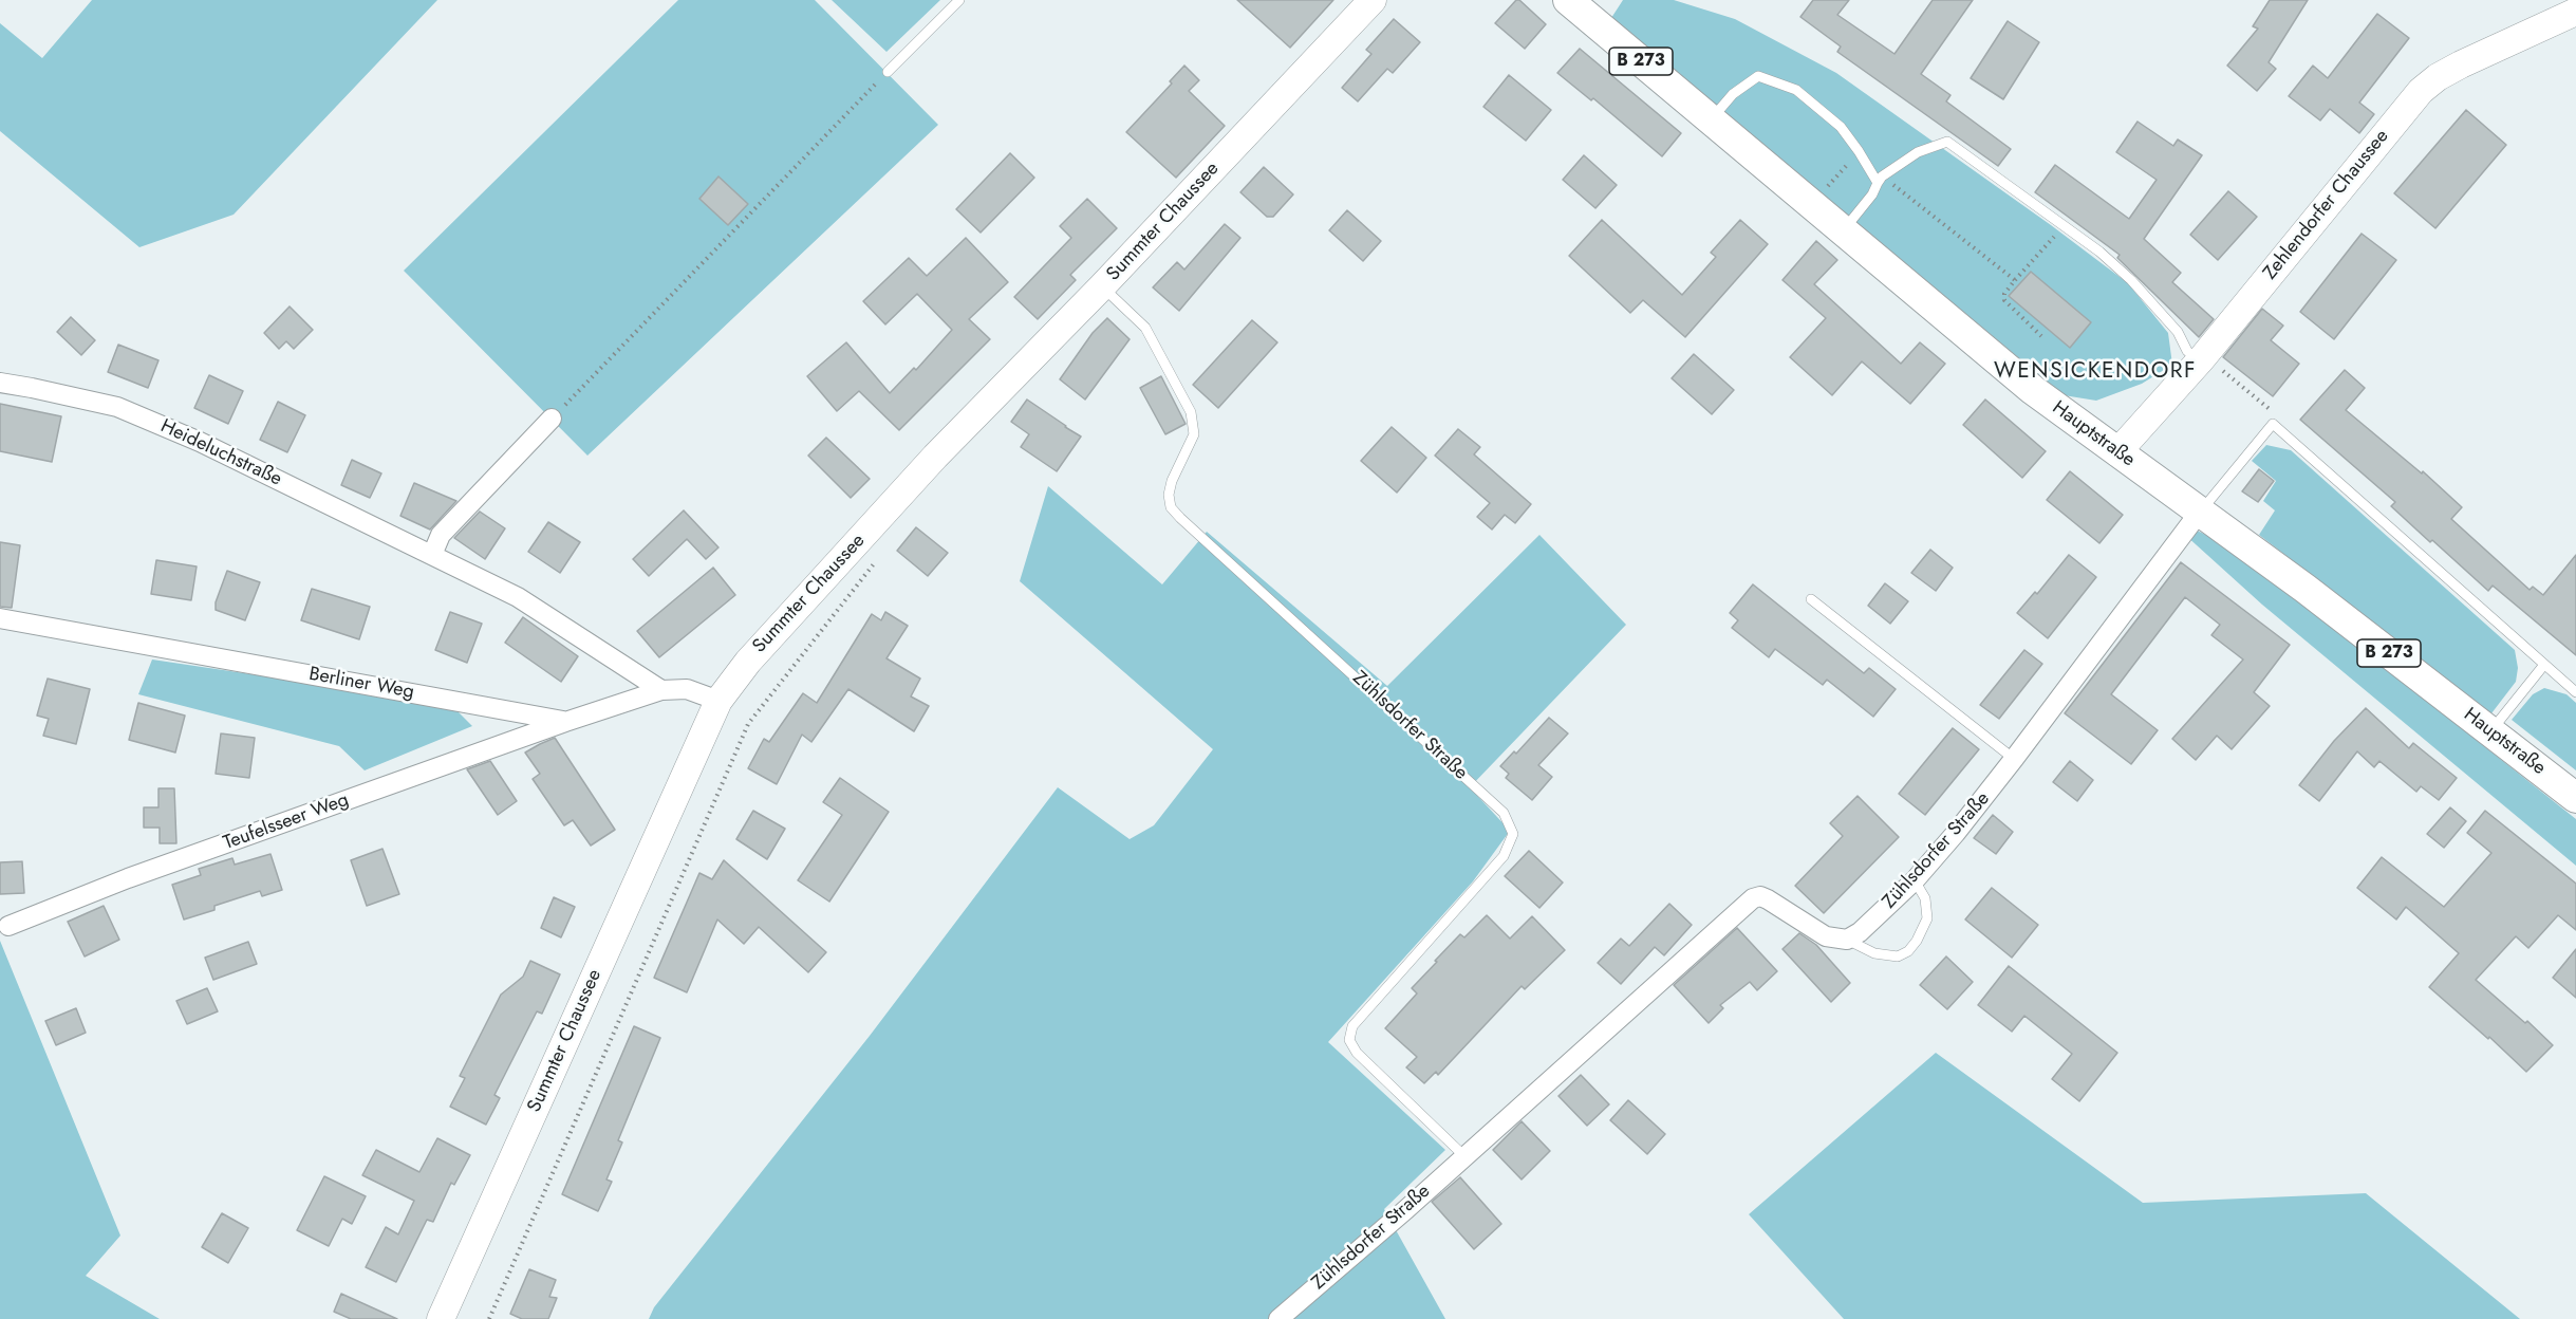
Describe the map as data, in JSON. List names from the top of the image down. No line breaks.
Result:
{"streets":{"main road":["B 273","Zehlendorfer Chaussee","Summter Chaussee","Hauptstraße"],"street":["Heideluchstraße","Berliner Weg","Zühlsdorfer Straße","Teufelsseer Weg"]},"crossings":[["Zehlendorfer Chaussee","Hauptstraße"],["Summter Chaussee","Berliner Weg"],["Summter Chaussee","Zühlsdorfer Straße"],["Hauptstraße","Zühlsdorfer Straße"],["Heideluchstraße","Berliner Weg"],["Berliner Weg","Teufelsseer Weg"]],"districts":["WENSICKENDORF"]}
